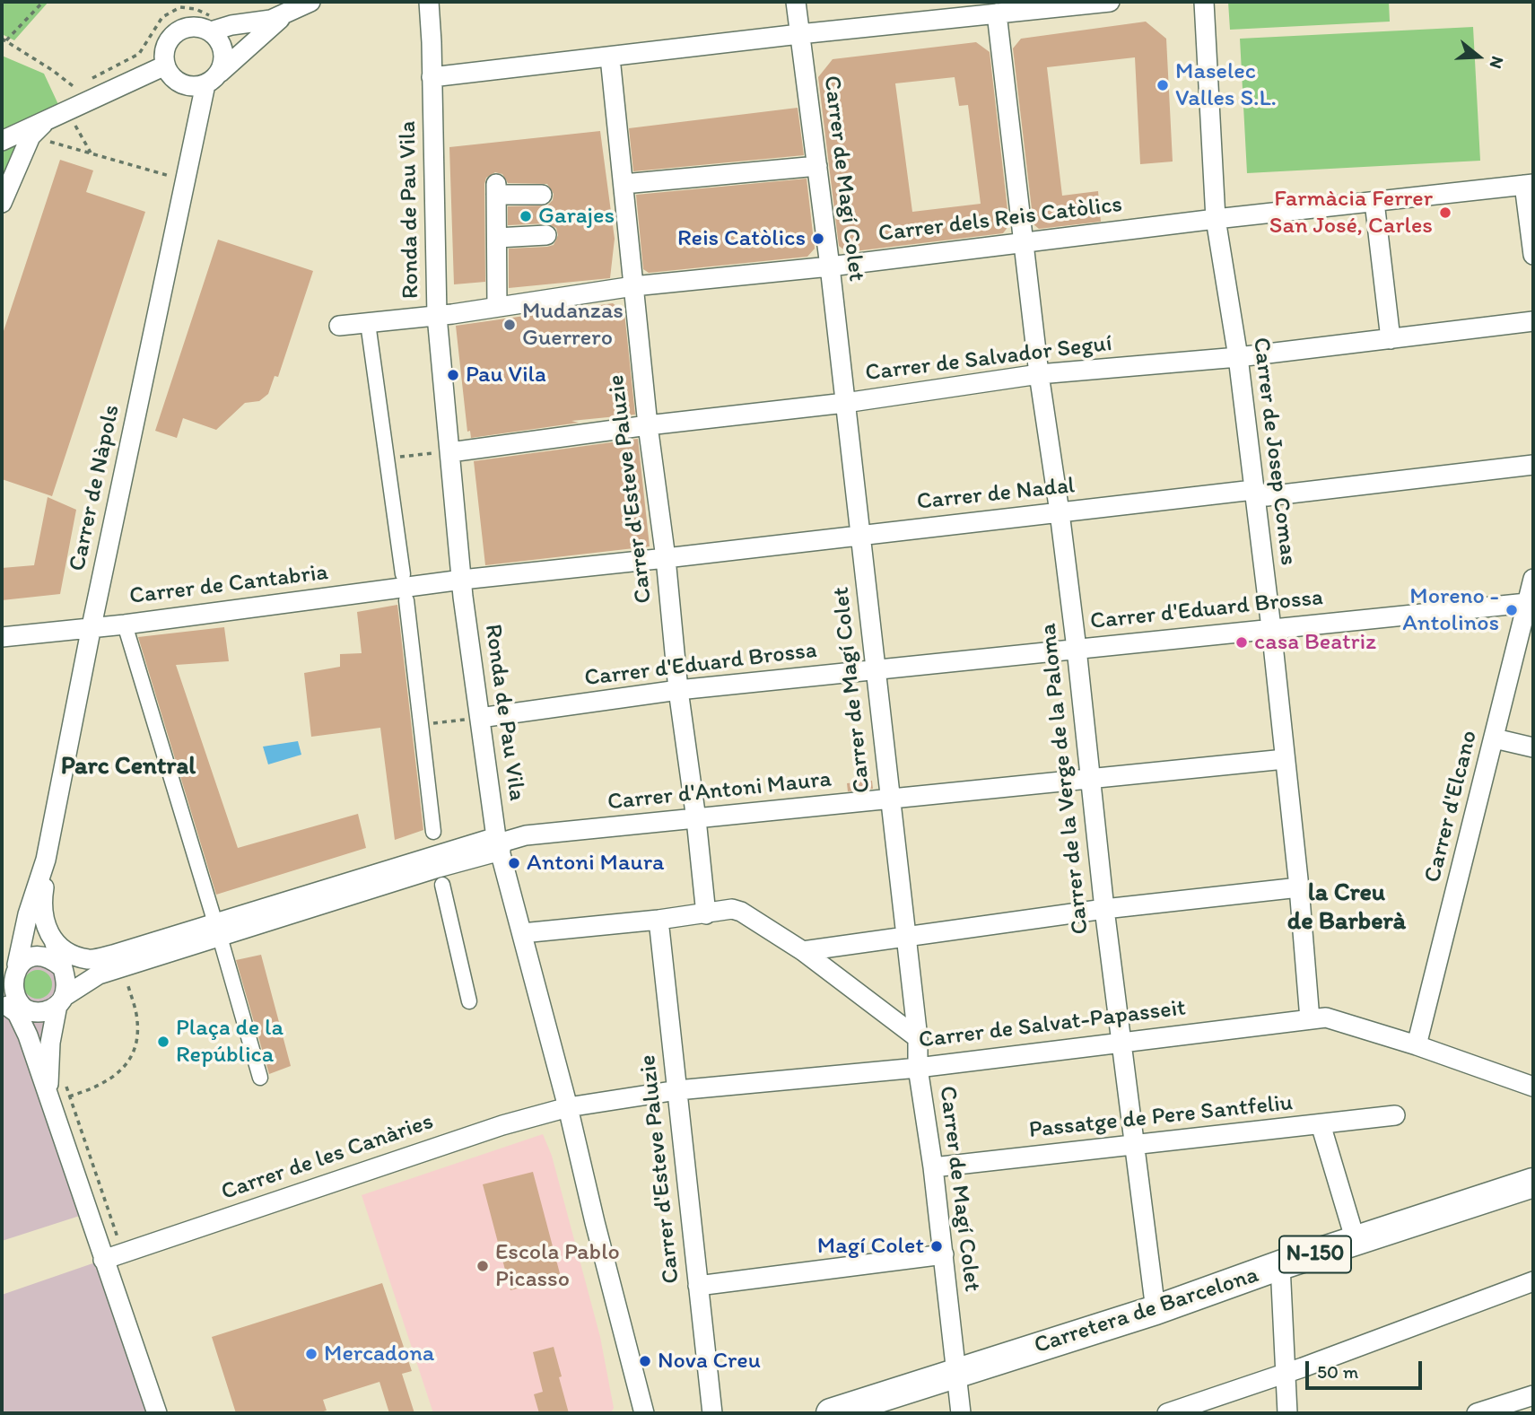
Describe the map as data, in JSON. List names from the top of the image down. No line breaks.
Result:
{"streets":{"main road":["N-150","Carretera de Barcelona"],"street":["Carrer de Magí Colet","Ronda de Pau Vila","Carrer dels Reis Catòlics","Carrer de Salvador Seguí","Carrer de Josep Comas","Carrer de Nàpols","Carrer d'Esteve Paluzie","Carrer de Nadal","Carrer de Cantabria","Carrer d'Eduard Brossa","Carrer de la Verge de la Paloma","Carrer d'Antoni Maura","Carrer d'Elcano","Carrer de Salvat-Papasseit","Passatge de Pere Santfeliu","Carrer de les Canàries"]},"crossings":[["Carrer de Magí Colet","Carrer dels Reis Catòlics"],["Carrer de Magí Colet","Carrer de Salvador Seguí"],["Carrer de Magí Colet","Carrer de Nadal"],["Carrer de Magí Colet","Carrer d'Eduard Brossa"],["Carrer de Magí Colet","Carrer d'Antoni Maura"],["Carrer de Magí Colet","Carrer de Salvat-Papasseit"],["Carrer de Magí Colet","Passatge de Pere Santfeliu"],["Carrer de Magí Colet","Carretera de Barcelona"],["Ronda de Pau Vila","Carrer dels Reis Catòlics"],["Ronda de Pau Vila","Carrer de Salvador Seguí"],["Ronda de Pau Vila","Carrer de Nadal"],["Ronda de Pau Vila","Carrer de Cantabria"],["Ronda de Pau Vila","Carrer d'Eduard Brossa"],["Ronda de Pau Vila","Carrer d'Antoni Maura"],["Ronda de Pau Vila","Carrer de Salvat-Papasseit"],["Ronda de Pau Vila","Carrer de les Canàries"],["Carrer dels Reis Catòlics","Carrer de Josep Comas"],["Carrer dels Reis Catòlics","Carrer d'Esteve Paluzie"],["Carrer dels Reis Catòlics","Carrer de la Verge de la Paloma"],["Carrer de Salvador Seguí","Carrer de Josep Comas"],["Carrer de Salvador Seguí","Carrer d'Esteve Paluzie"],["Carrer de Salvador Seguí","Carrer de la Verge de la Paloma"],["Carrer de Josep Comas","Carrer de Nadal"],["Carrer de Josep Comas","Carrer d'Eduard Brossa"],["Carrer de Josep Comas","Carrer d'Antoni Maura"],["Carrer de Josep Comas","Carrer de Salvat-Papasseit"],["Carrer de Nàpols","Carrer de Cantabria"],["Carrer d'Esteve Paluzie","Carrer de Nadal"],["Carrer d'Esteve Paluzie","Carrer d'Eduard Brossa"],["Carrer d'Esteve Paluzie","Carrer d'Antoni Maura"],["Carrer d'Esteve Paluzie","Carrer de Salvat-Papasseit"],["Carrer de Nadal","Carrer de Cantabria"],["Carrer de Nadal","Carrer de la Verge de la Paloma"],["Carrer d'Eduard Brossa","Carrer de la Verge de la Paloma"],["Carrer d'Eduard Brossa","Carrer d'Elcano"],["Carrer de la Verge de la Paloma","Carrer d'Antoni Maura"],["Carrer de la Verge de la Paloma","Carrer de Salvat-Papasseit"],["Carrer de la Verge de la Paloma","Passatge de Pere Santfeliu"],["Carrer de la Verge de la Paloma","Carretera de Barcelona"],["Carrer d'Elcano","Carrer de Salvat-Papasseit"],["Carrer de Salvat-Papasseit","Carrer de les Canàries"]],"districts":["Parc Central","la Creu de Barberà"],"places":["Maselec Valles S.L.","Farmàcia Ferrer San José, Carles","Garajes","Reis Catòlics","Mudanzas Guerrero","Pau Vila","Moreno - Antolinos","casa Beatriz","Antoni Maura","Plaça de la República","Magí Colet","Escola Pablo Picasso","Mercadona","Nova Creu"],"scale_bar":"50 m","north":"right"}
